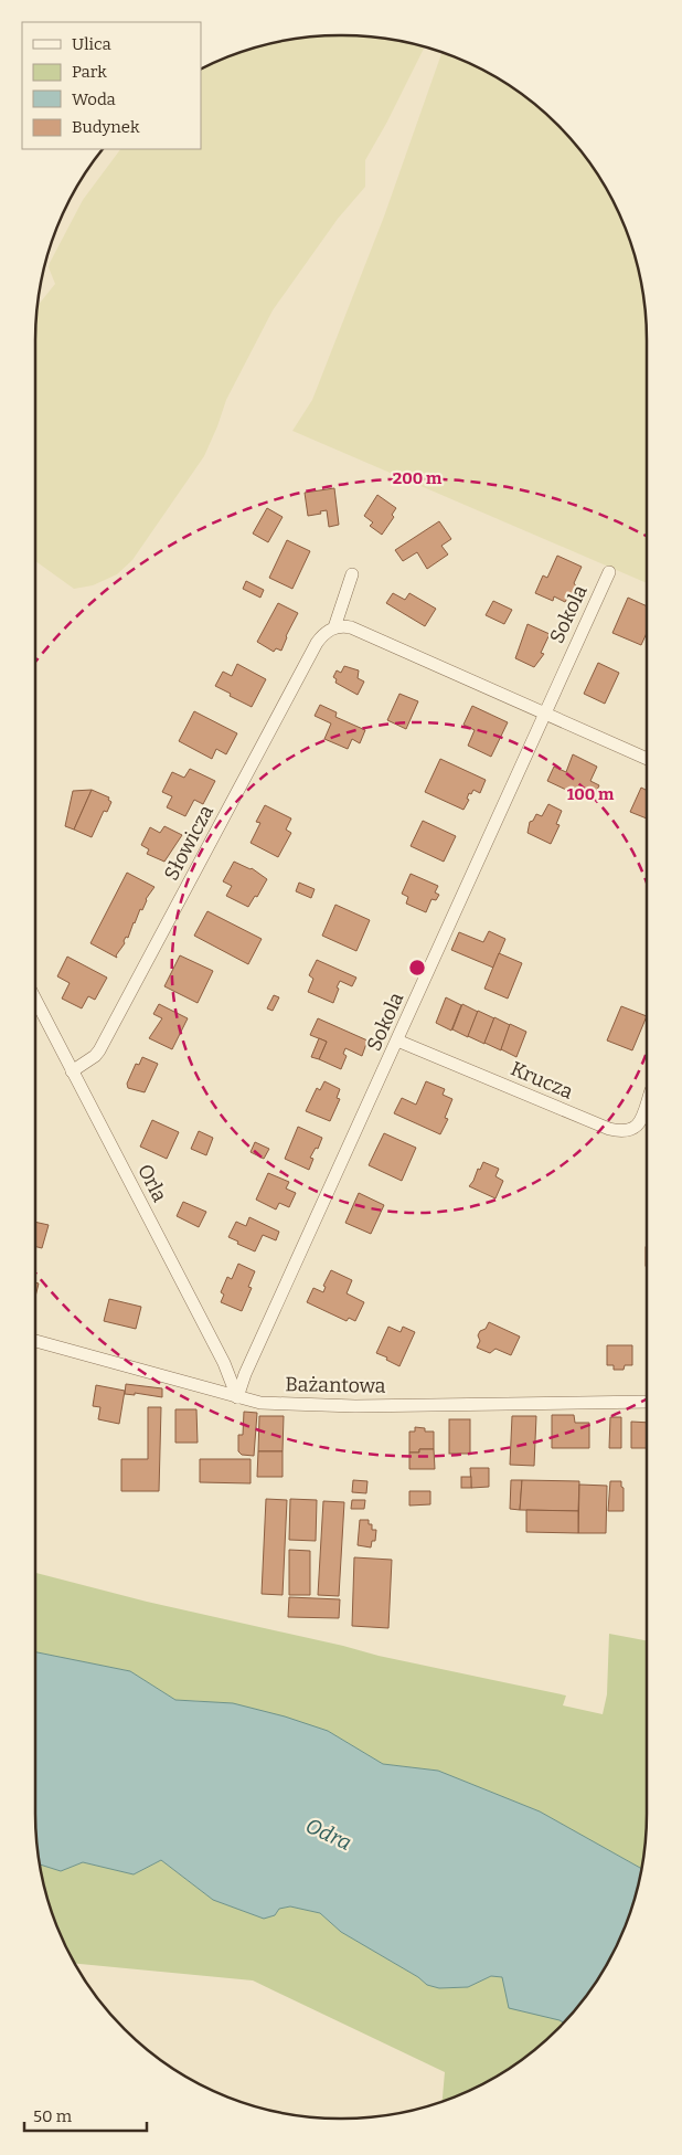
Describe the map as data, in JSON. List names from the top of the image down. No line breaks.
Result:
{"streets":{"street":["Sokola","Słowicza","Krucza","Orla","Bażantowa"]},"crossings":[["Sokola","Krucza"],["Sokola","Orla"],["Sokola","Bażantowa"],["Słowicza","Orla"],["Orla","Bażantowa"]],"water":["Odra"],"legend":["Ulica","Park","Woda","Budynek"],"scale_bar":"50 m","rings":["200 m","100 m"]}
